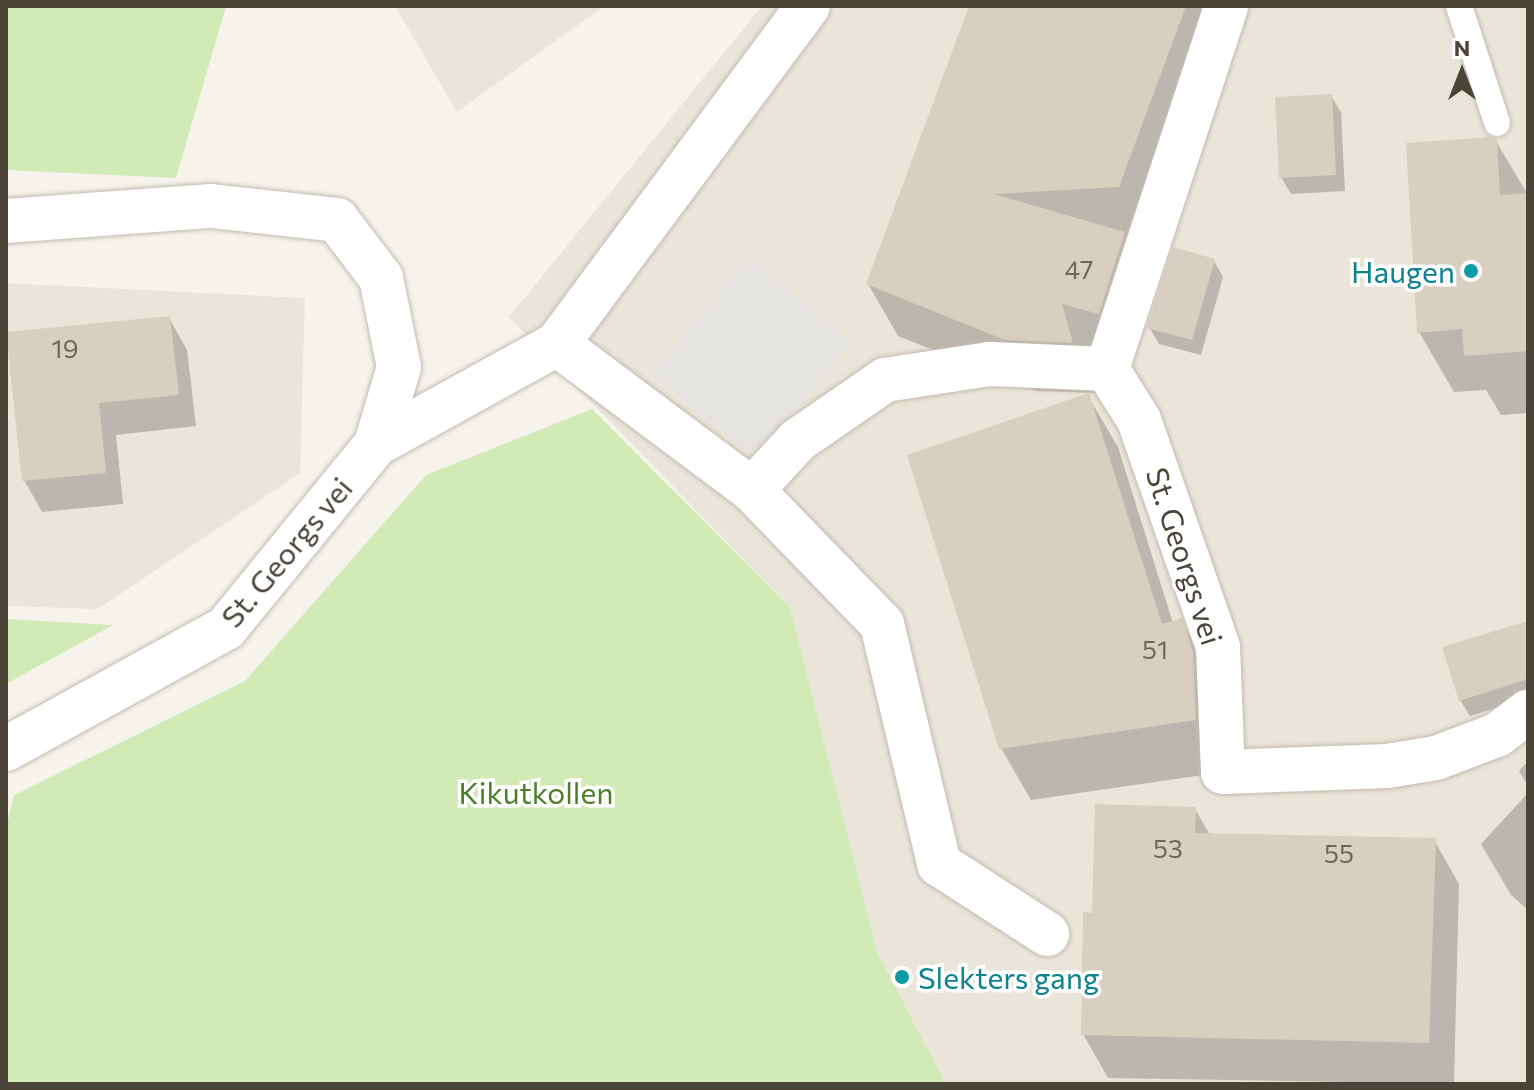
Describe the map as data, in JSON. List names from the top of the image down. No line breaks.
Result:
{"streets":{"street":["St. Georgs vei"]},"parks":["Kikutkollen"],"places":["Haugen","Slekters gang"],"house_numbers":["47","19","51","53","55"],"north":"top"}
